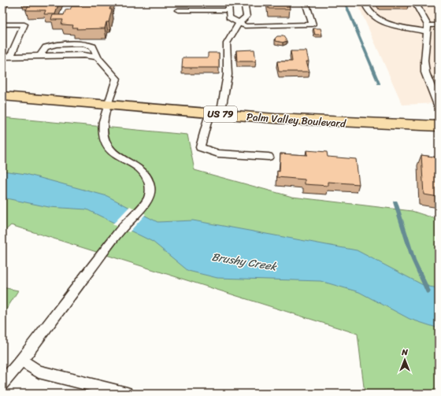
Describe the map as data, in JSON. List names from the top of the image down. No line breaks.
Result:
{"streets":{"highway":["US 79","Palm Valley Boulevard"]},"water":["Brushy Creek"],"north":"top"}
